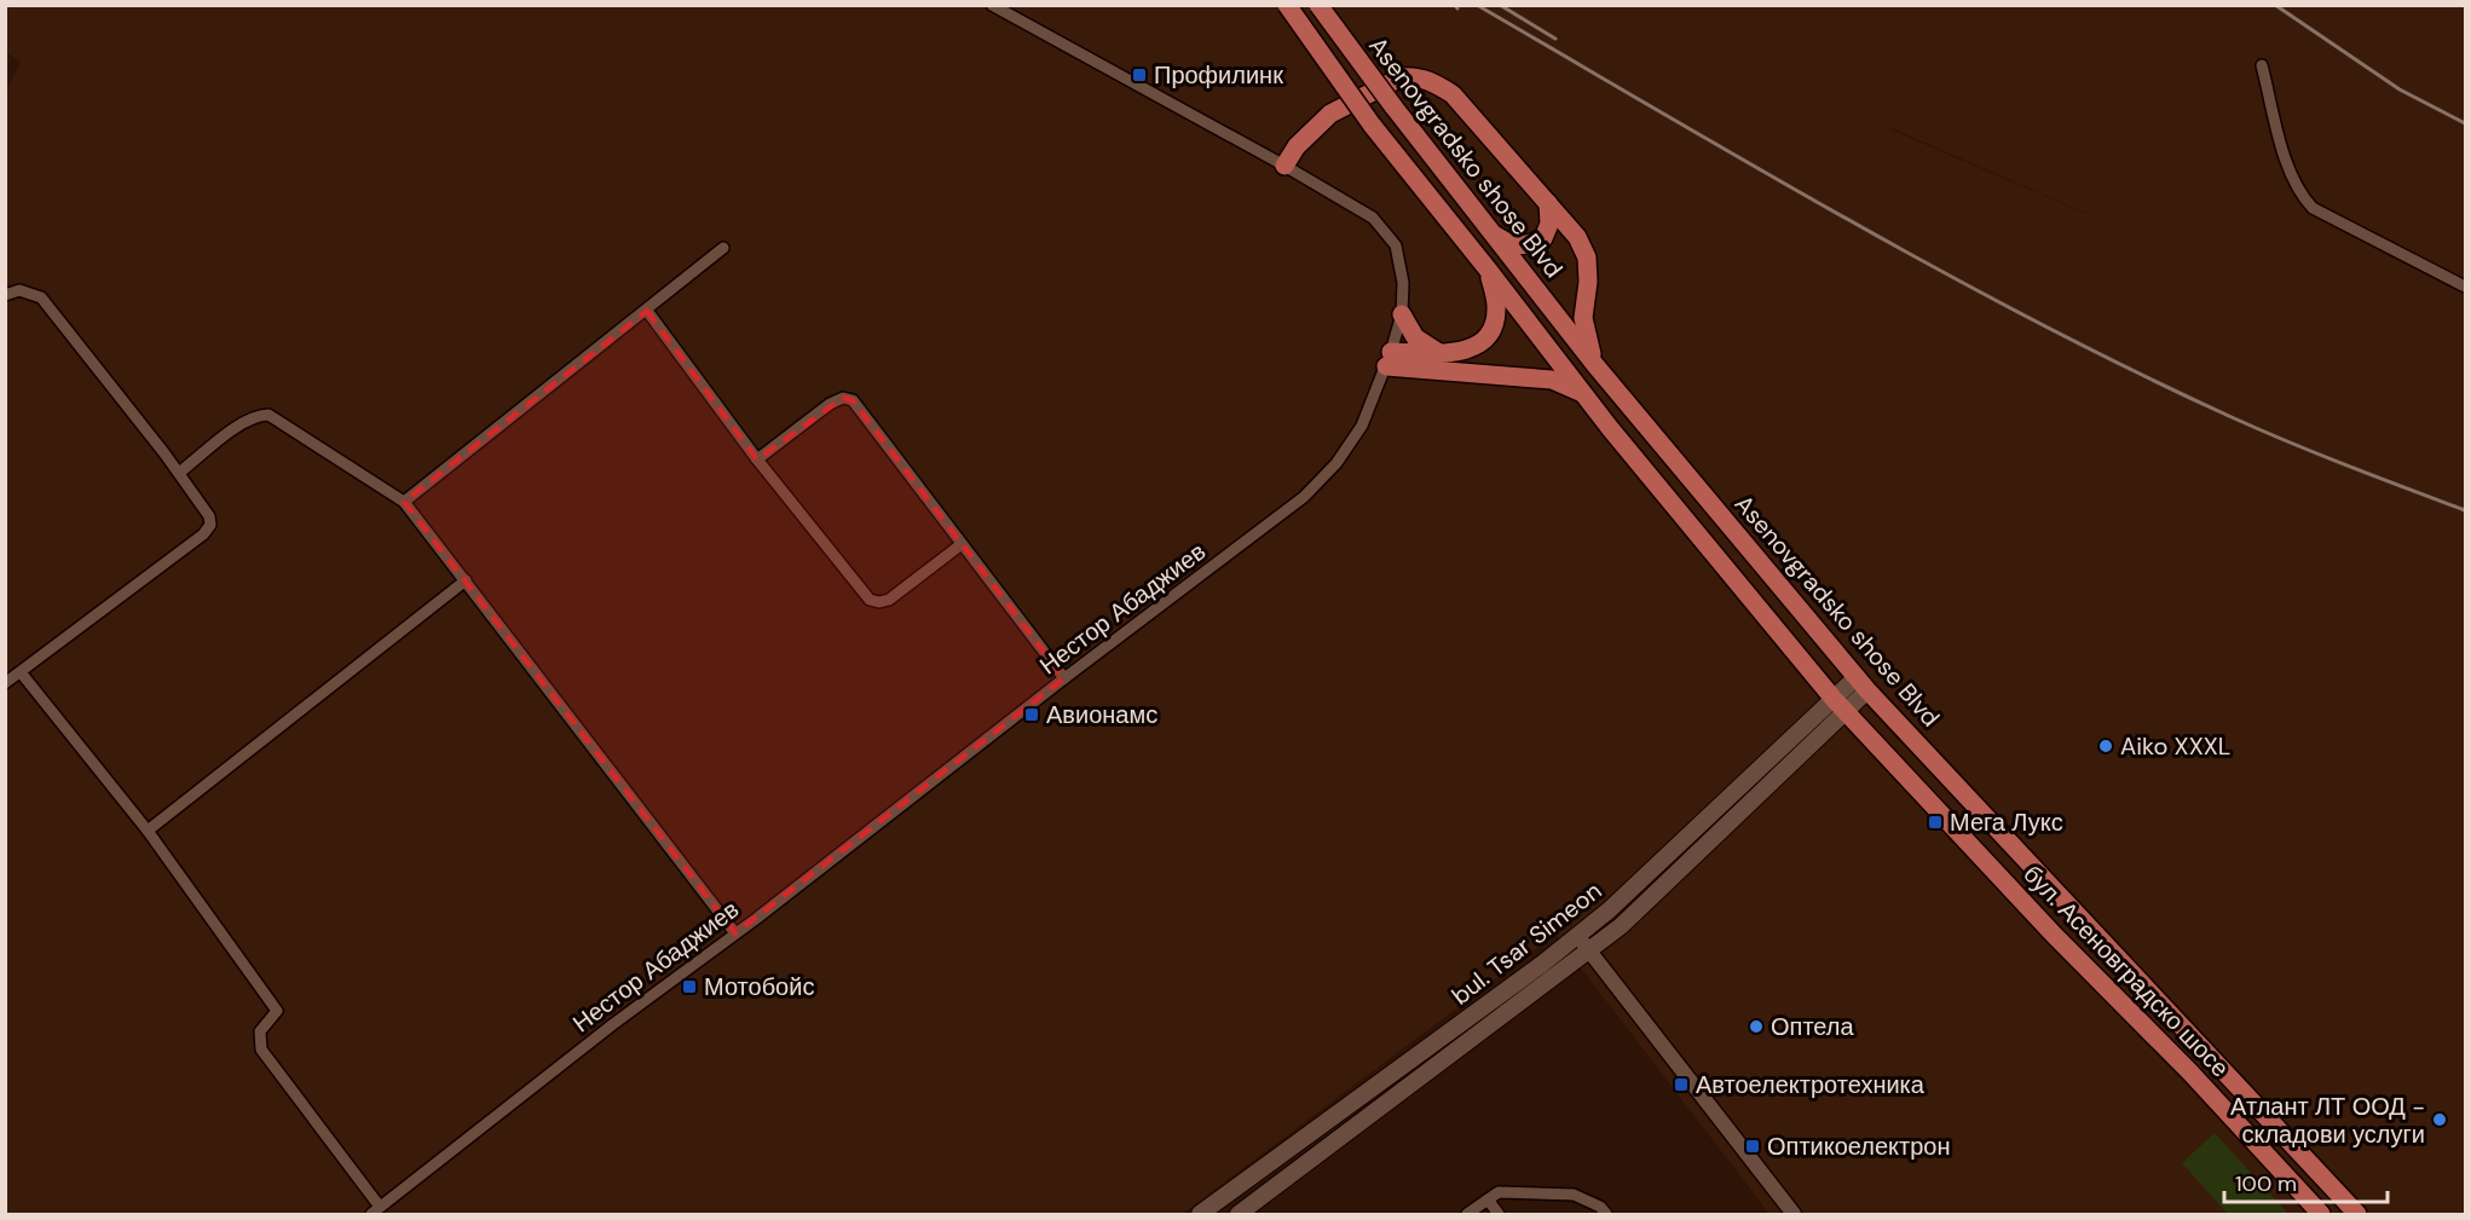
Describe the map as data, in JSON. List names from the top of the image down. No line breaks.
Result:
{"streets":{"main road":["Asenovgradsko shose Blvd","bul. Tsar Simeon","бул. Асеновградско шосе"],"street":["Нестор Абаджиев"]},"crossings":[["Asenovgradsko shose Blvd","bul. Tsar Simeon"],["bul. Tsar Simeon","бул. Асеновградско шосе"]],"places":{"transit":["Профилинк","Авионамс","Мега Лукс","Мотобойс","Автоелектротехника","Оптикоелектрон"],"other":["Aiko XXXL","Оптела","Атлант ЛТ ООД - складови услуги"]},"scale_bar":"100 m"}
